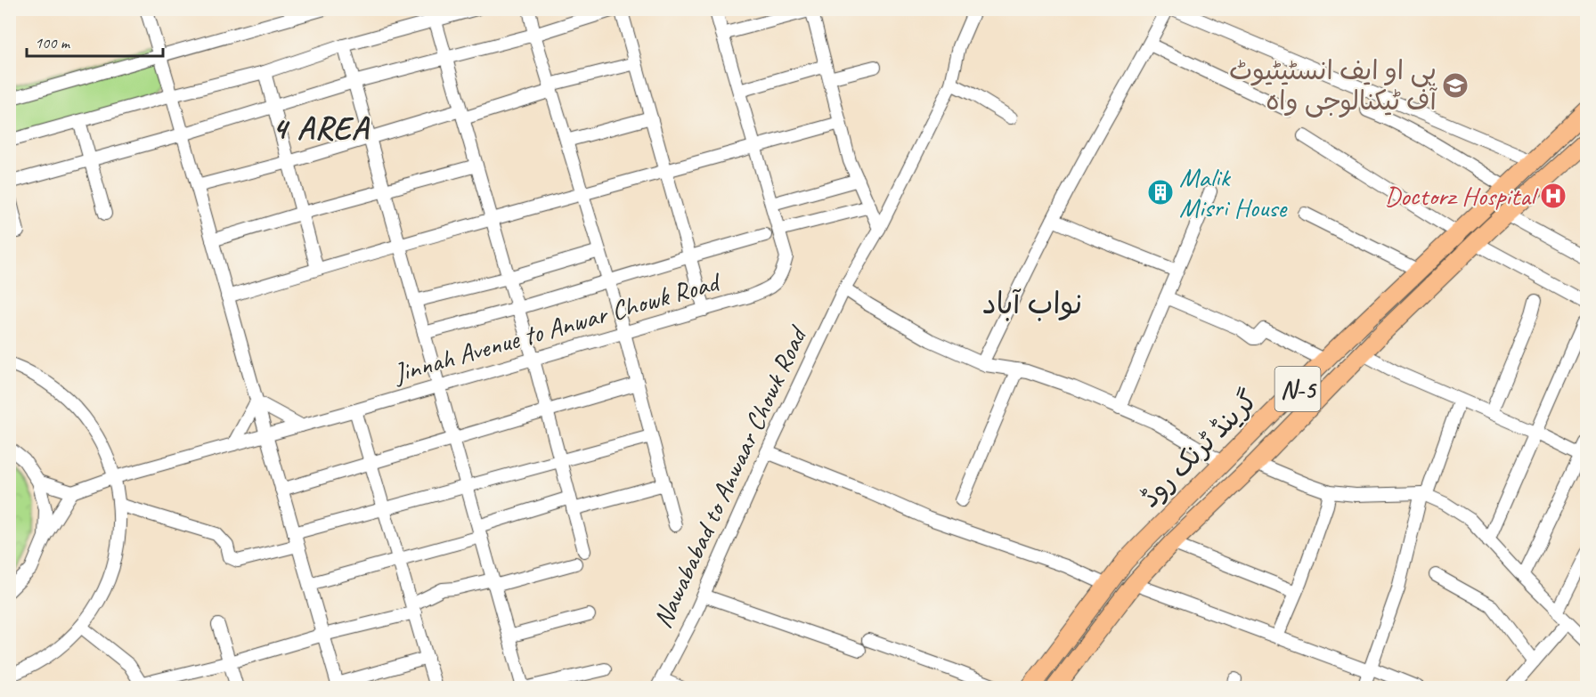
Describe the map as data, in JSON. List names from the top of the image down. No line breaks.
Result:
{"streets":{"highway":["N-5","گرینڈ ٹرنک روڈ"],"street":["Jinnah Avenue to Anwar Chowk Road","Nawababad to Anwaar Chowk Road"]},"districts":["4 AREA","نواب آباد"],"places":{"school or university":["پی او ایف انسٹیٹیوٹ آف ٹیکنالوجی واہ"],"building":["Malik Misri House"],"hospital":["Doctorz Hospital"]},"scale_bar":"100 m"}
